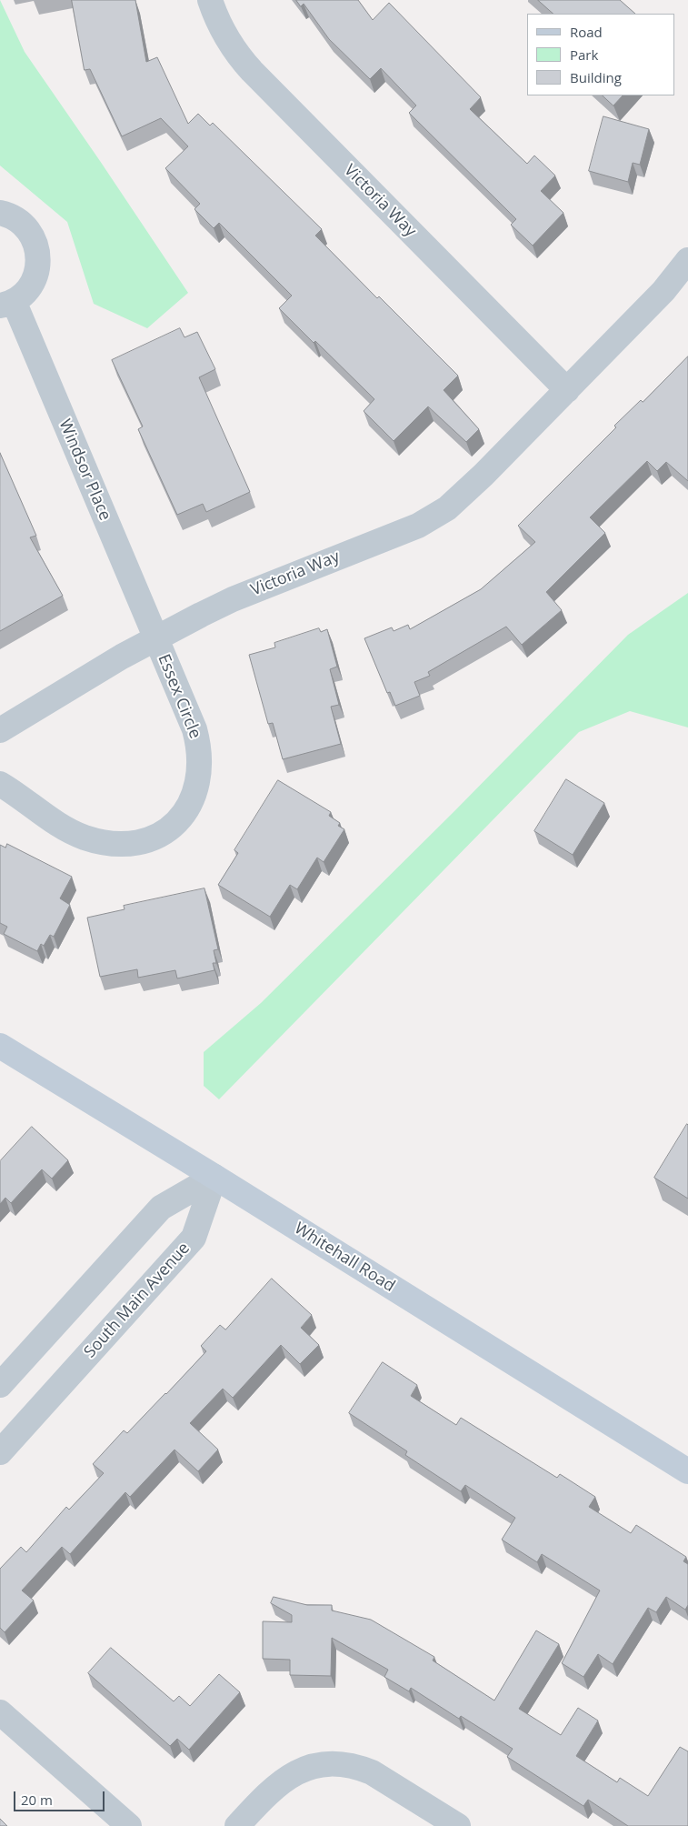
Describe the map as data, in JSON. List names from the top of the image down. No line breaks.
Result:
{"streets":{"street":["Victoria Way","Windsor Place","Essex Circle","Whitehall Road","South Main Avenue"]},"crossings":[["Victoria Way","Windsor Place"],["Victoria Way","Essex Circle"],["Windsor Place","Essex Circle"],["Whitehall Road","South Main Avenue"]],"legend":["Road","Park","Building"],"scale_bar":"20 m"}
